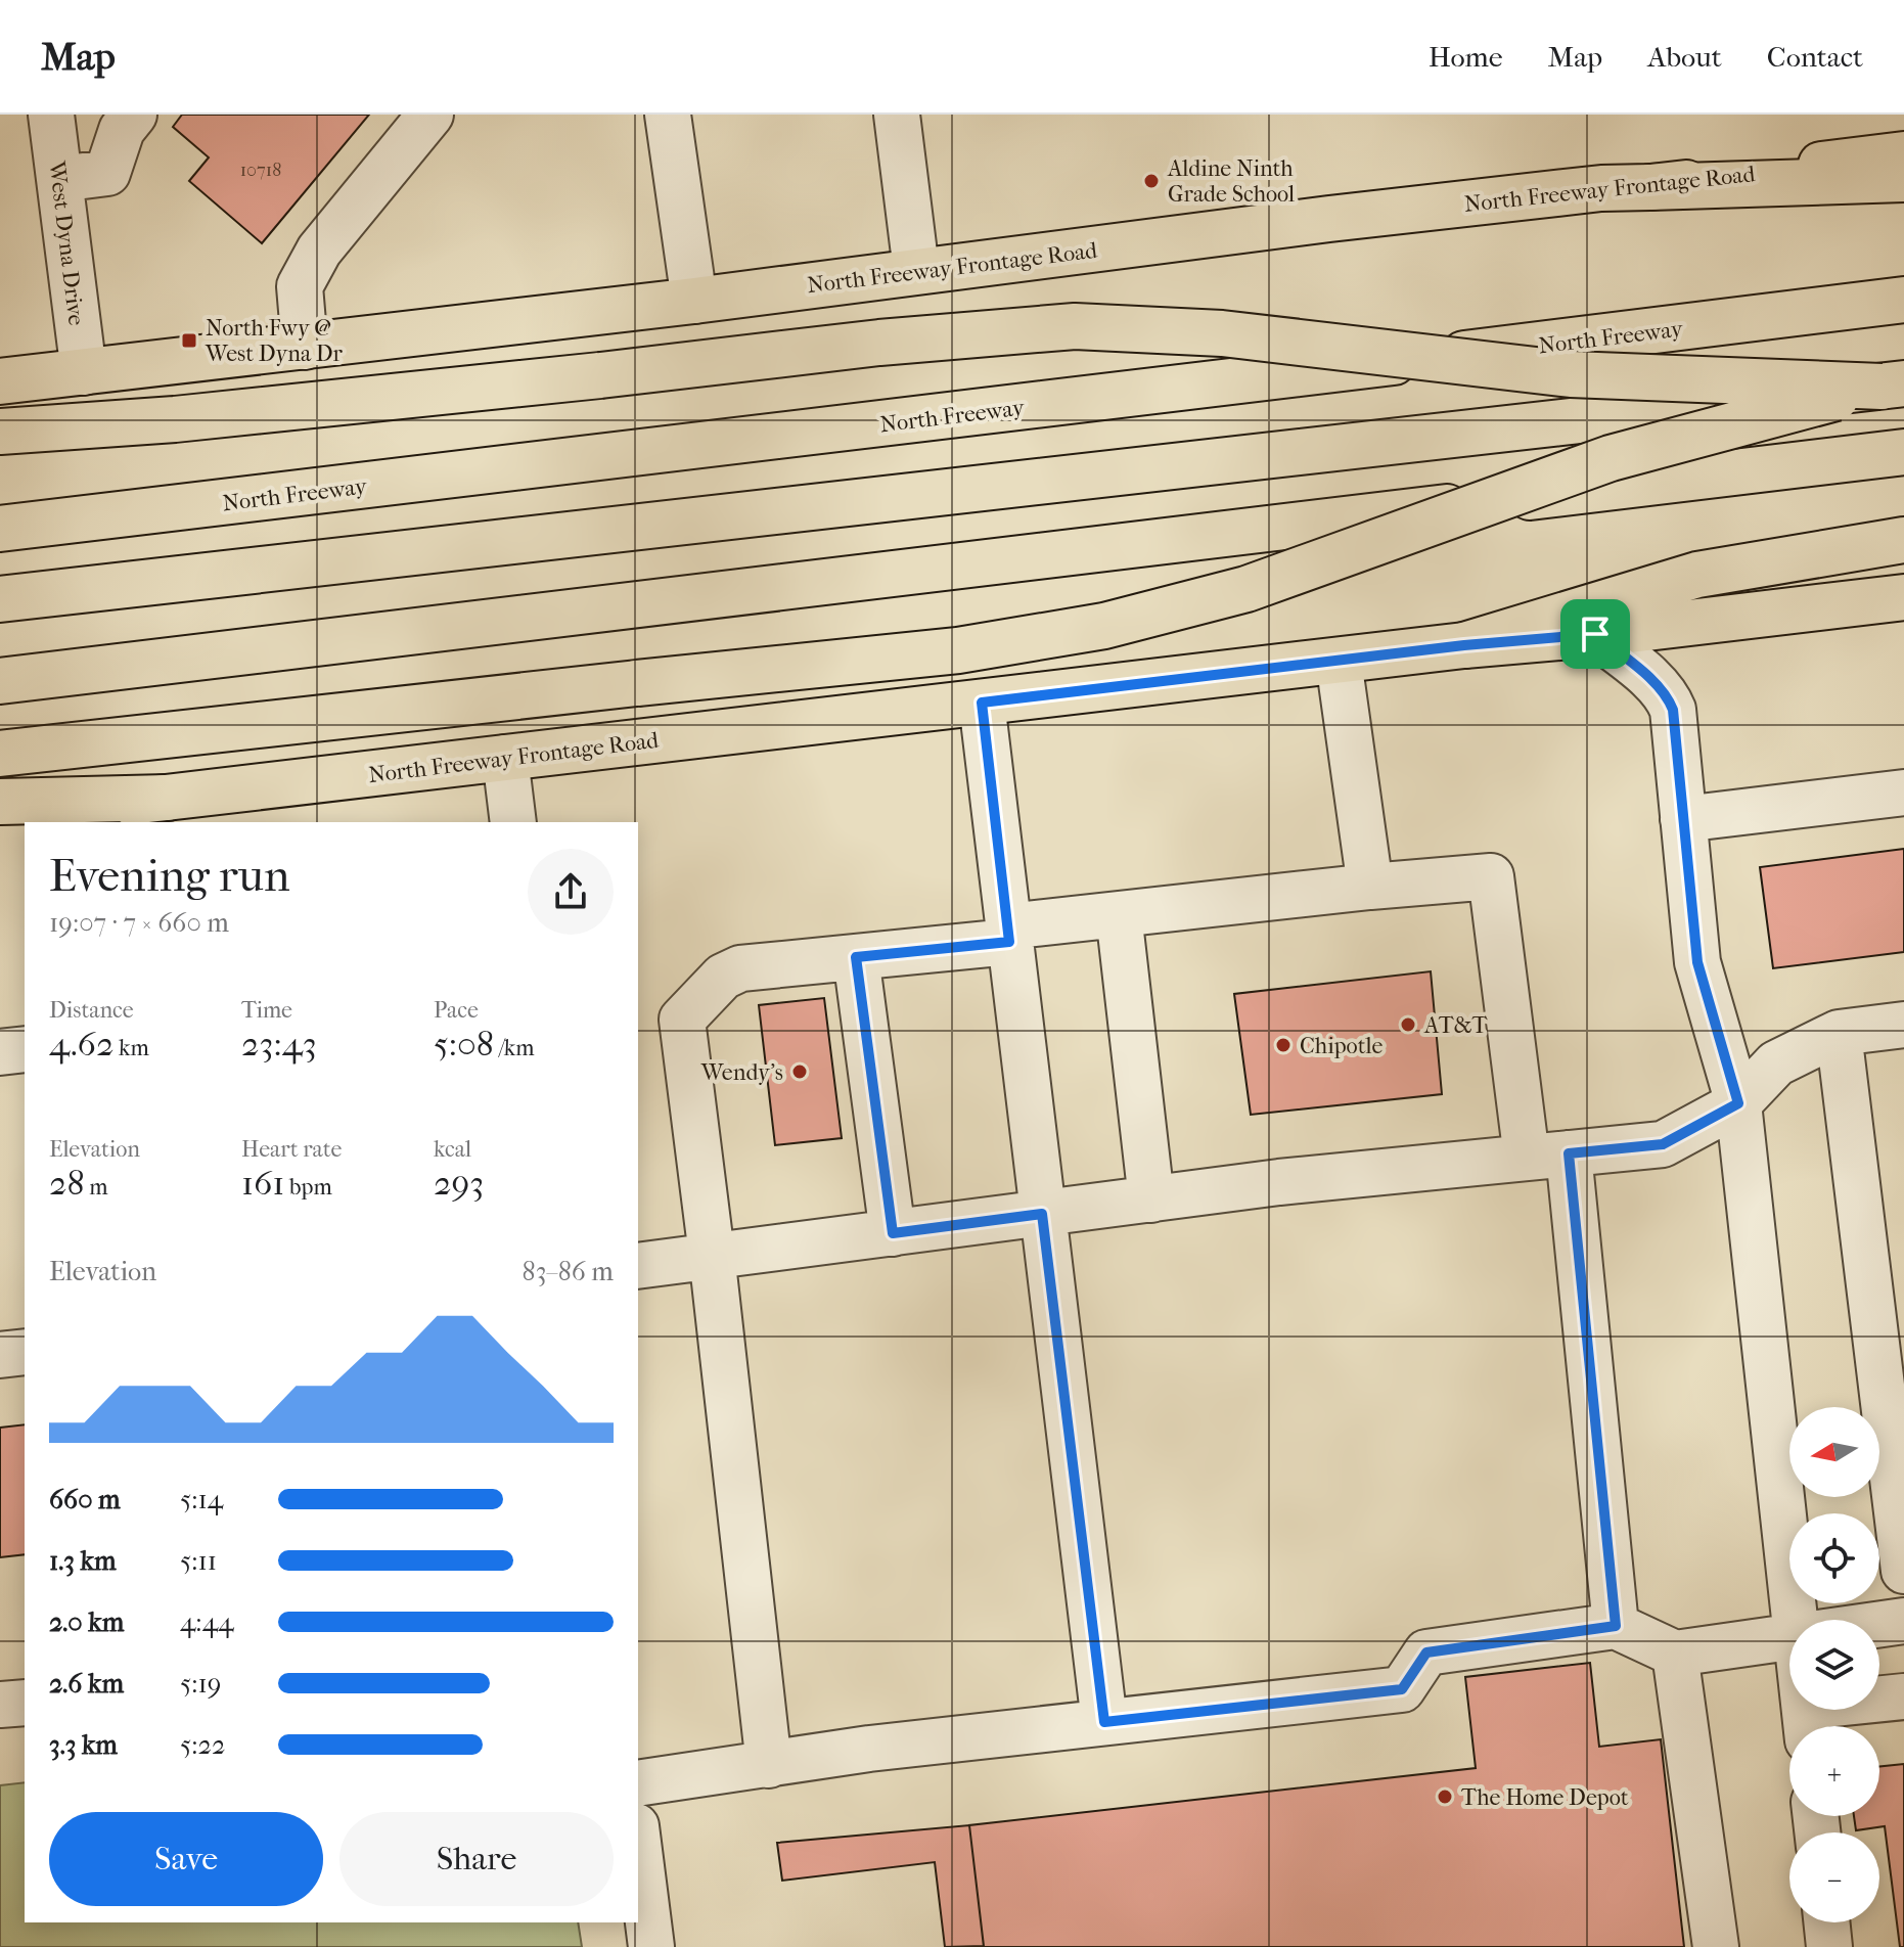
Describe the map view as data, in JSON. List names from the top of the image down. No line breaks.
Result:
{"streets":{"main road":["North Freeway Frontage Road","North Freeway"],"street":["West Dyna Drive"]},"crossings":[["North Freeway Frontage Road","West Dyna Drive"]],"places":{"other":["Aldine Ninth Grade School","AT&T","Chipotle","Wendy's","The Home Depot"],"transit":["North Fwy @ West Dyna Dr"]},"house_numbers":["10718"],"north":"left","page":{"header":"Map","nav":["Home","Map","About","Contact"],"heading":["Evening run","19:07 · 7 × 660 m"],"stats":[["Distance","4.62 km"],["Time","23:43"],["Pace","5:08 /km"],["Elevation","28 m"],["Heart rate","161 bpm"],["kcal","293"]],"chart":["Elevation","83–86 m"],"map_buttons":["+","−"],"list":[{"name":"660 m","note":"5:14"},{"name":"1.3 km","note":"5:11"},{"name":"2.0 km","note":"4:44"},{"name":"2.6 km","note":"5:19"},{"name":"3.3 km","note":"5:22"}],"buttons":["Save","Share"]}}
